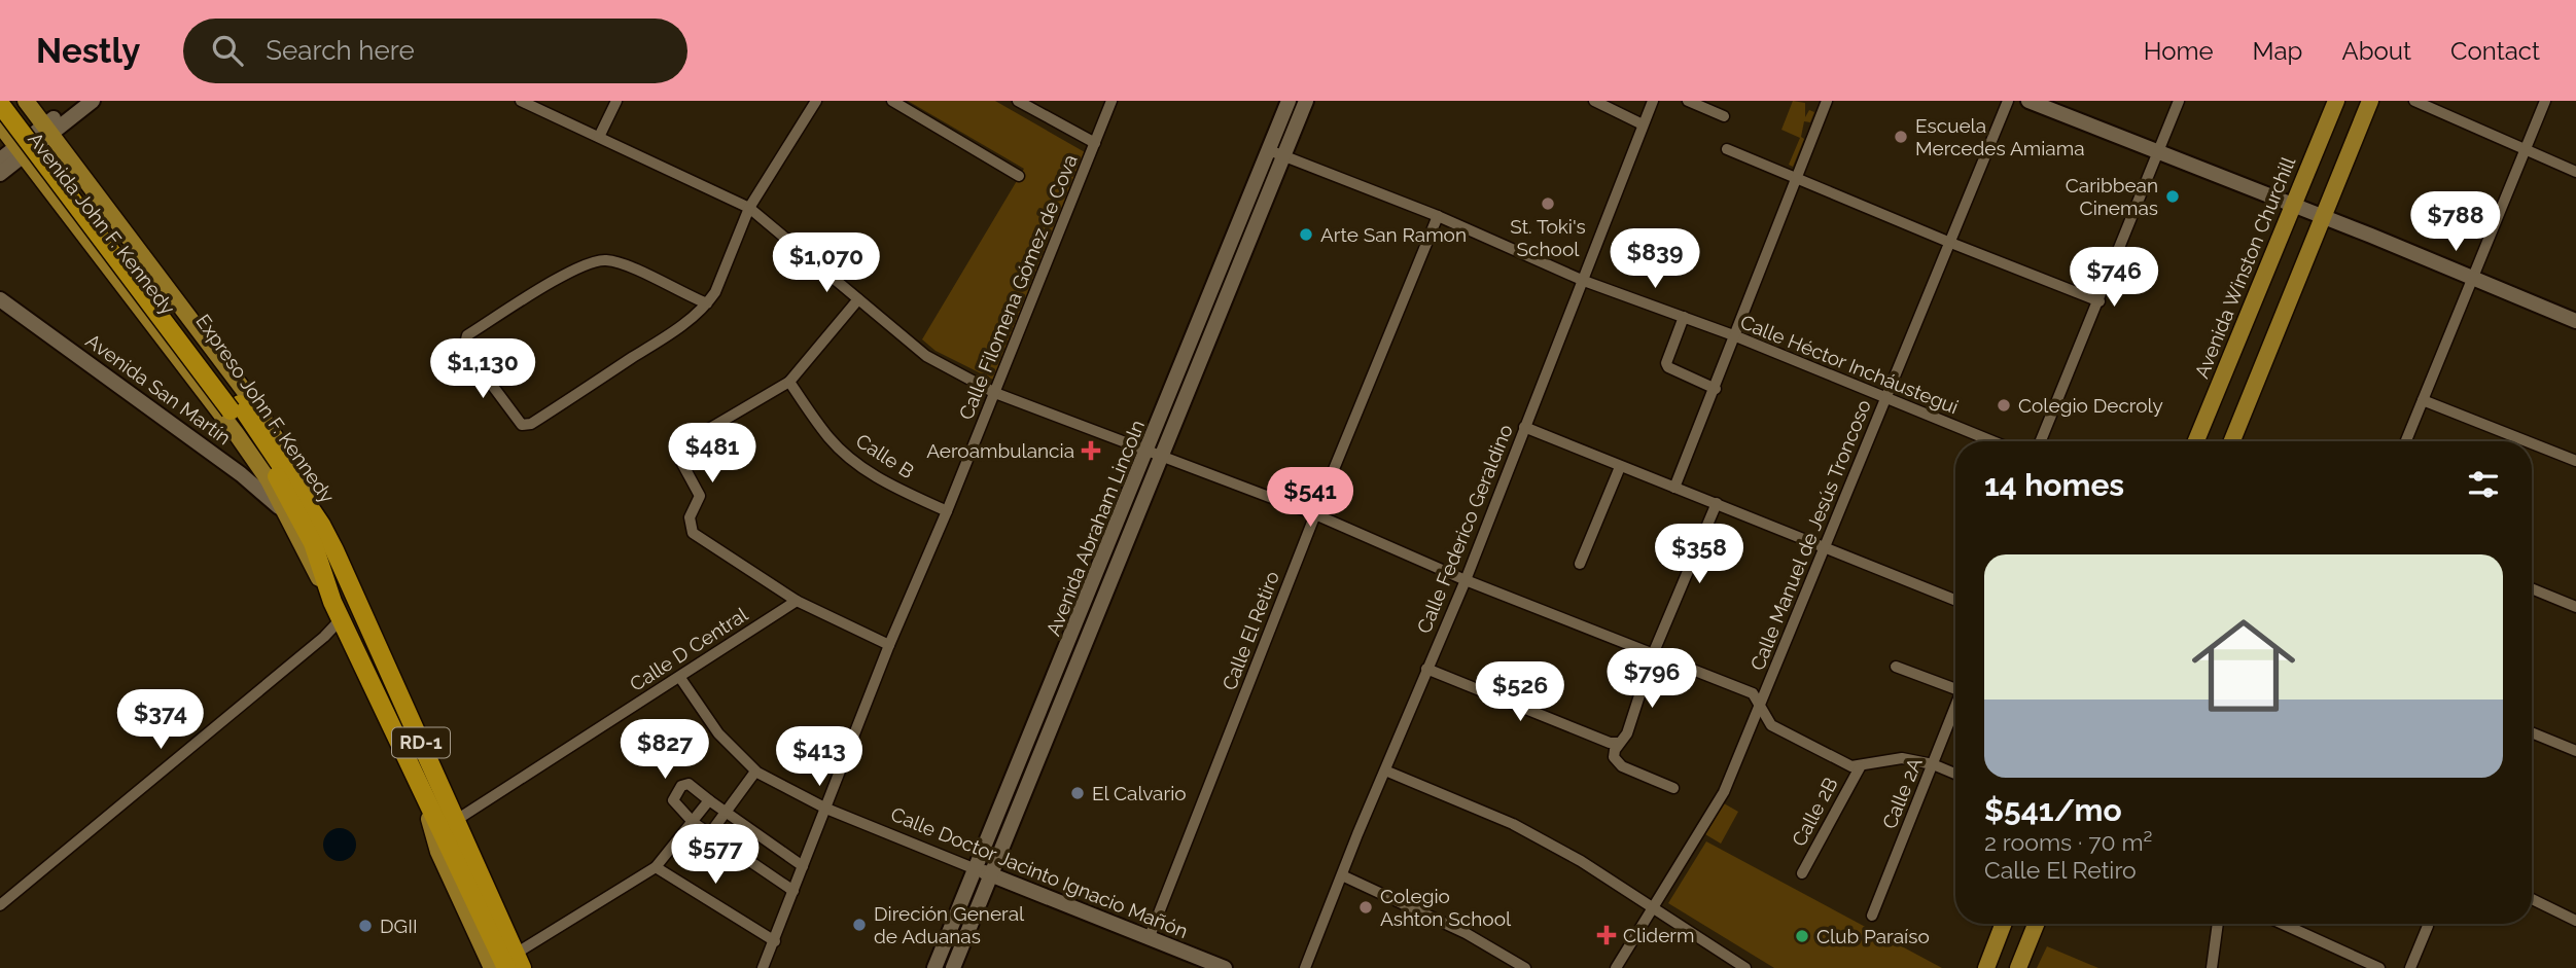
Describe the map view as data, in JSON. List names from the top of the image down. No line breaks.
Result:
{"streets":{"highway":["Expreso John F. Kennedy","RD-1"],"main road":["Avenida John F. Kennedy","Avenida Winston Churchill","Avenida San Martín","Avenida Abraham Lincoln","Calle Doctor Jacinto Ignacio Mañón"],"street":["Calle Filomena Gómez de Cova","Calle Héctor Incháustegui","Calle B","Calle Federico Geraldino","Calle Manuel de Jesús Troncoso","Calle El Retiro","Calle D Central","Calle 2A","Calle 2B"]},"crossings":[["Avenida John F. Kennedy","Avenida San Martín"],["Avenida John F. Kennedy","Expreso John F. Kennedy"],["Calle Filomena Gómez de Cova","Calle B"],["Calle Filomena Gómez de Cova","Calle Doctor Jacinto Ignacio Mañón"],["Calle Héctor Incháustegui","Avenida Abraham Lincoln"],["Calle Héctor Incháustegui","Calle Federico Geraldino"],["Calle Héctor Incháustegui","Calle Manuel de Jesús Troncoso"],["Calle Héctor Incháustegui","Calle El Retiro"],["Expreso John F. Kennedy","Calle D Central"],["Expreso John F. Kennedy","RD-1"],["Avenida Abraham Lincoln","Calle Doctor Jacinto Ignacio Mañón"],["Calle El Retiro","Calle Doctor Jacinto Ignacio Mañón"],["Calle D Central","Calle Doctor Jacinto Ignacio Mañón"]],"places":{"other":["Escuela Mercedes Amiama","Caribbean Cinemas","St. Toki's School","Arte San Ramon","Colegio Decroly","El Calvario","Colegio Ashton School","Direción General de Aduanas","DGII","Club Paraíso"],"health":["Aeroambulancia","Cliderm"]},"page":{"header":"Nestly","search":"Search here","nav":["Home","Map","About","Contact"],"price":["$788","$839","$1,070","$746","$1,130","$481","$541","$358","$796","$526","$374","$827","$413","$577"],"heading":"14 homes","list":[{"name":"$541/mo","note":"2 rooms · 70 m² · Calle El Retiro"}]}}
